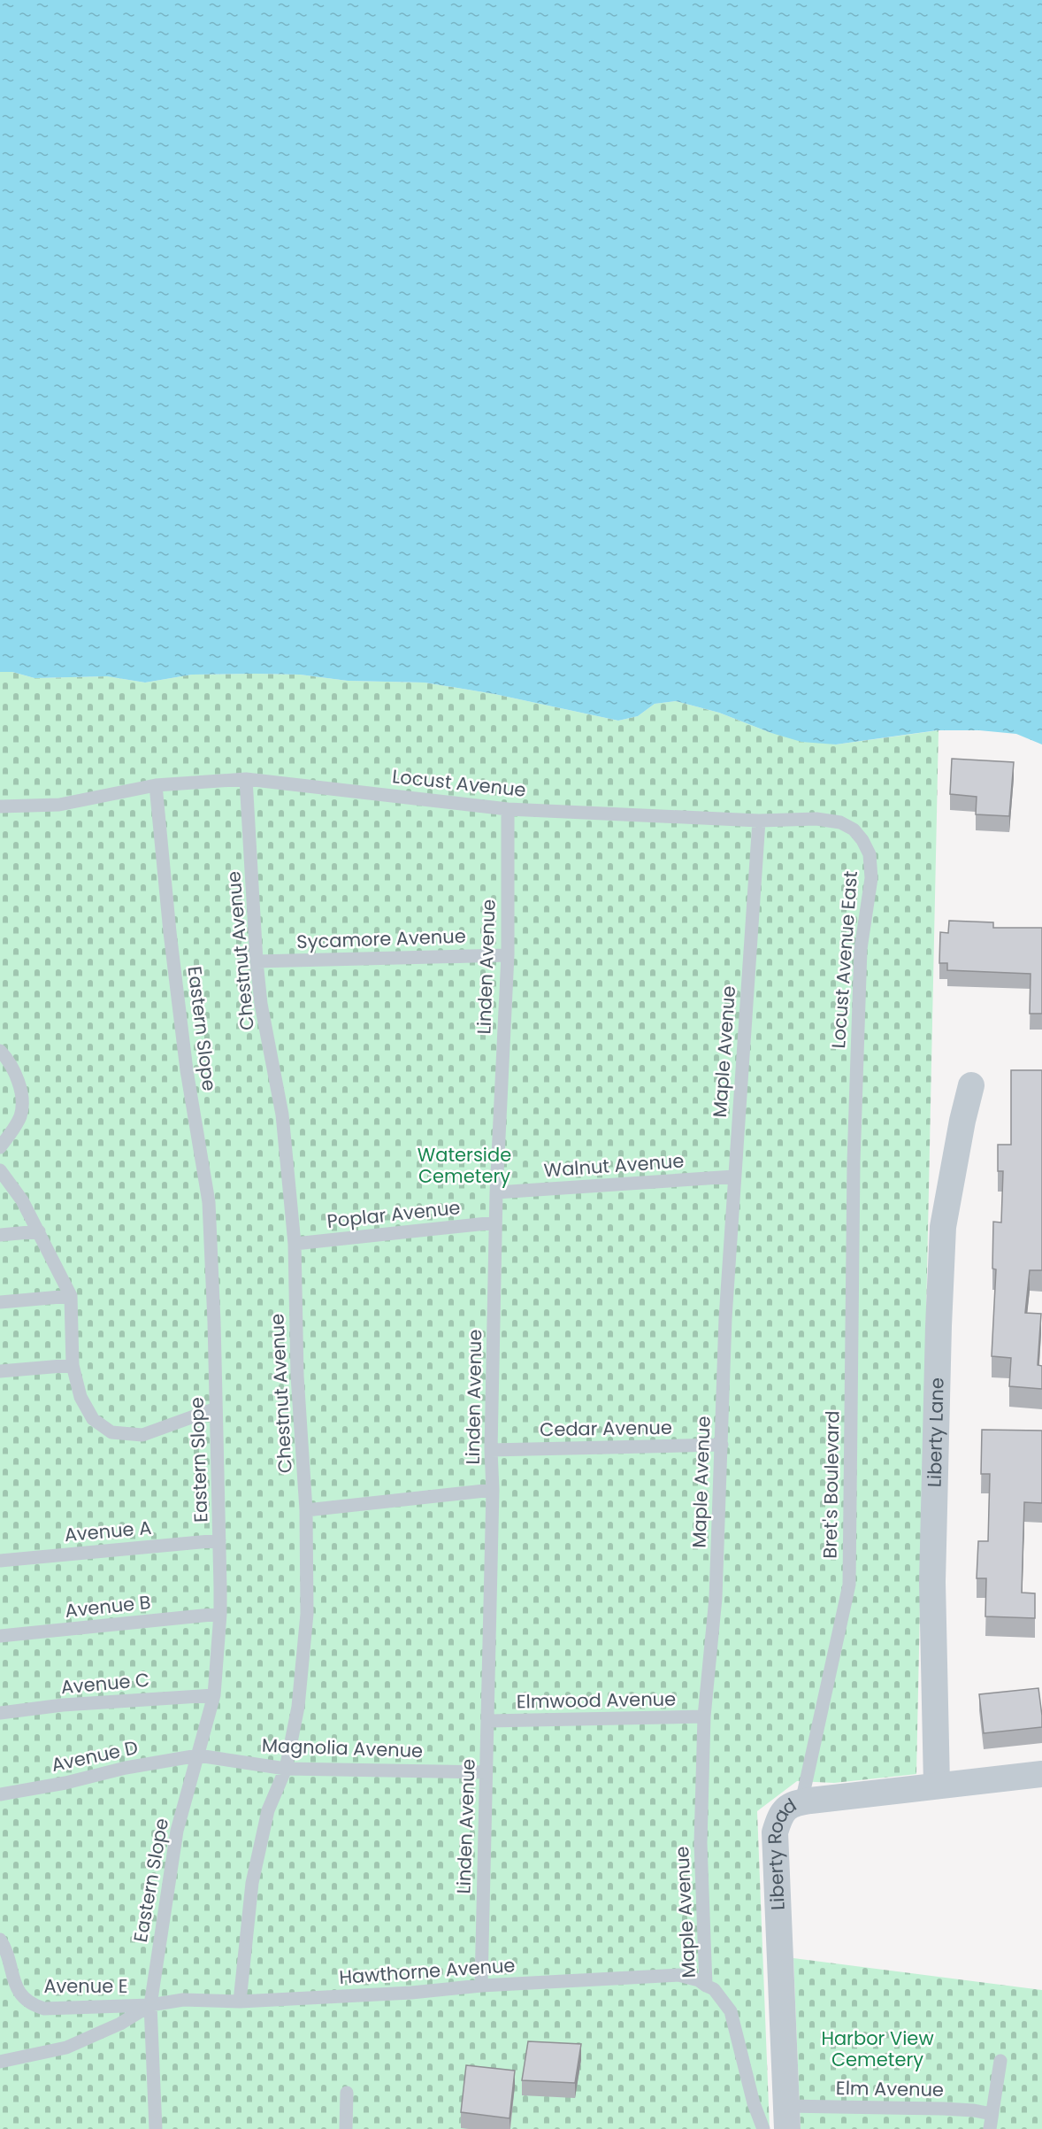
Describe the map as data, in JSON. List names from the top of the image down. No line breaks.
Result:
{"streets":{"street":["Liberty Lane","Liberty Road"],"lane":["Locust Avenue","Sycamore Avenue","Chestnut Avenue","Locust Avenue East","Linden Avenue","Eastern Slope","Maple Avenue","Walnut Avenue","Poplar Avenue","Cedar Avenue","Bret's Boulevard","Avenue A","Avenue B","Avenue C","Elmwood Avenue","Magnolia Avenue","Avenue D","Hawthorne Avenue","Avenue E","Elm Avenue"]},"crossings":[["Locust Avenue","Chestnut Avenue"],["Locust Avenue","Locust Avenue East"],["Locust Avenue","Linden Avenue"],["Locust Avenue","Eastern Slope"],["Locust Avenue","Maple Avenue"],["Sycamore Avenue","Chestnut Avenue"],["Sycamore Avenue","Linden Avenue"],["Chestnut Avenue","Poplar Avenue"],["Chestnut Avenue","Magnolia Avenue"],["Chestnut Avenue","Hawthorne Avenue"],["Locust Avenue East","Maple Avenue"],["Locust Avenue East","Bret's Boulevard"],["Linden Avenue","Walnut Avenue"],["Linden Avenue","Poplar Avenue"],["Linden Avenue","Cedar Avenue"],["Linden Avenue","Elmwood Avenue"],["Linden Avenue","Magnolia Avenue"],["Linden Avenue","Hawthorne Avenue"],["Eastern Slope","Avenue A"],["Eastern Slope","Avenue B"],["Eastern Slope","Avenue C"],["Eastern Slope","Magnolia Avenue"],["Eastern Slope","Avenue D"],["Eastern Slope","Hawthorne Avenue"],["Eastern Slope","Avenue E"],["Maple Avenue","Walnut Avenue"],["Maple Avenue","Cedar Avenue"],["Maple Avenue","Elmwood Avenue"],["Maple Avenue","Hawthorne Avenue"],["Liberty Lane","Liberty Road"],["Bret's Boulevard","Liberty Road"],["Magnolia Avenue","Avenue D"],["Liberty Road","Elm Avenue"],["Hawthorne Avenue","Avenue E"]],"parks":["Waterside Cemetery","Harbor View Cemetery"]}
